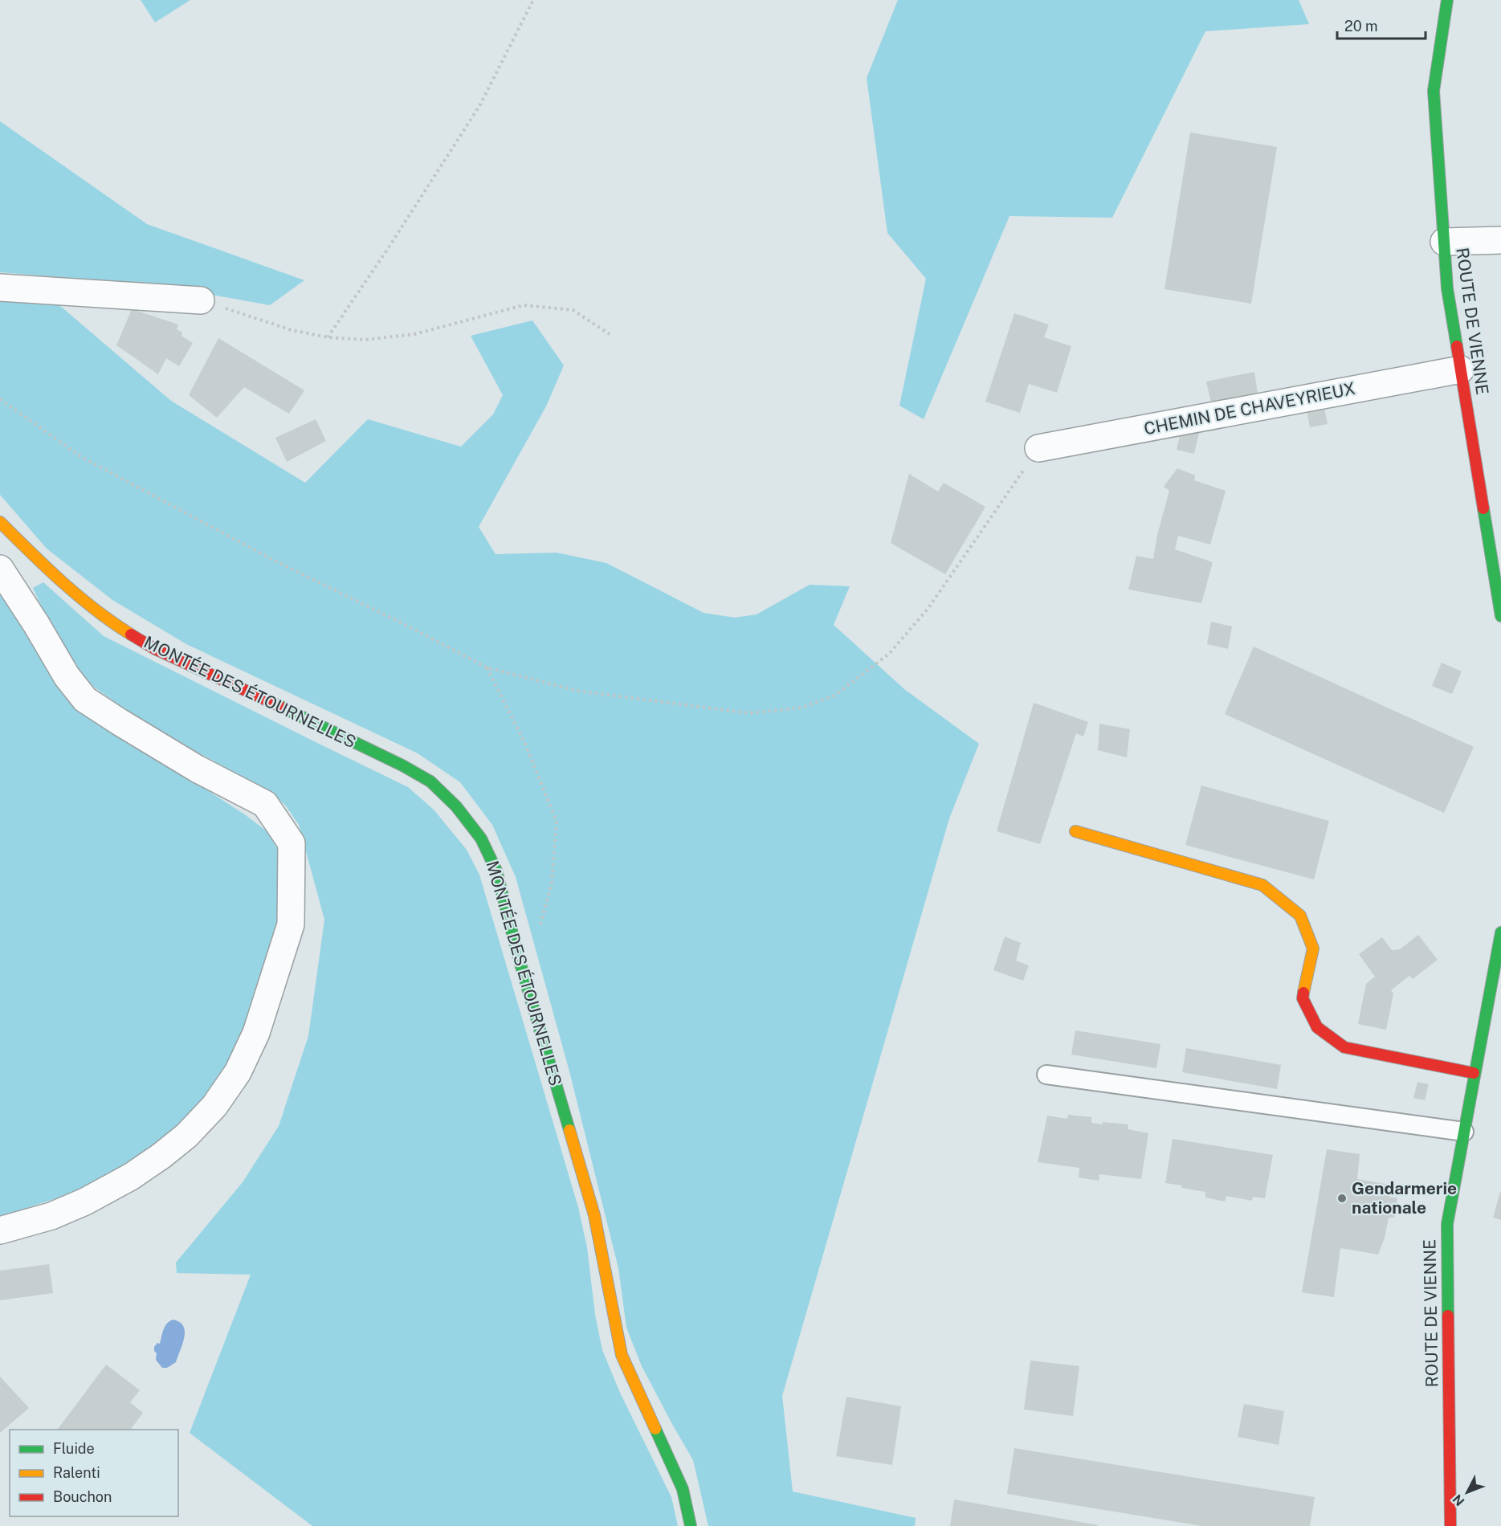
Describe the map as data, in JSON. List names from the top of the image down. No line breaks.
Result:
{"streets":{"street":["ROUTE DE VIENNE","CHEMIN DE CHAVEYRIEUX","MONTÉE DES ÉTOURNELLES"]},"crossings":[["ROUTE DE VIENNE","CHEMIN DE CHAVEYRIEUX"]],"places":["Gendarmerie nationale"],"legend":["Fluide","Ralenti","Bouchon"],"scale_bar":"20 m","north":"bottom left"}
